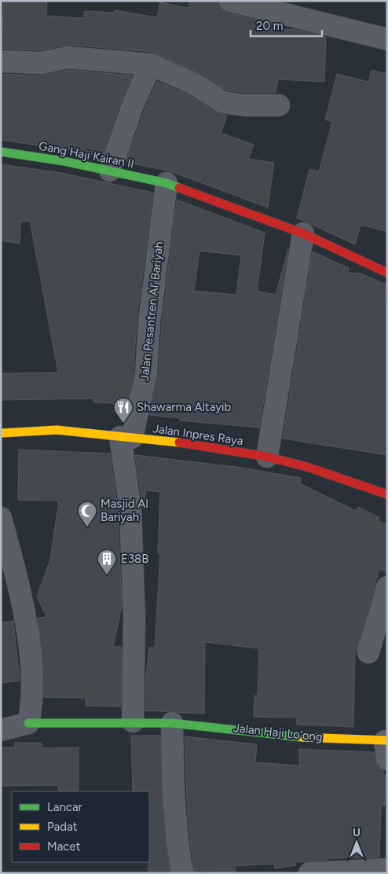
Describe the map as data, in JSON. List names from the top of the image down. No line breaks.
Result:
{"streets":{"street":["Gang Haji Kairan II","Jalan Pesantren Al' Bariyah","Jalan Inpres Raya","Jalan Haji Lo'ong"]},"crossings":[["Gang Haji Kairan II","Jalan Pesantren Al' Bariyah"],["Jalan Pesantren Al' Bariyah","Jalan Inpres Raya"]],"places":{"restaurant":["Shawarma Altayib"],"mosque":["Masjid Al Bariyah"],"building":["E38B"]},"legend":["Lancar","Padat","Macet"],"scale_bar":"20 m","north":"top"}
